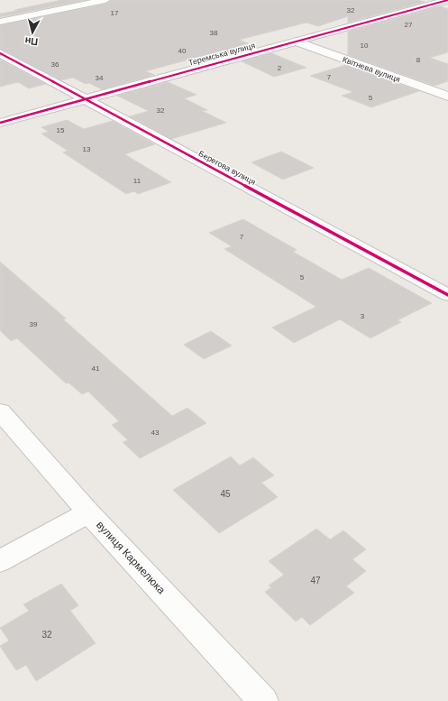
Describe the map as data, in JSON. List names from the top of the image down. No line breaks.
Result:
{"streets":{"street":["Теремська вулиця","Квітнева вулиця","Берегова вулиця","вулиця Кармелюка"]},"crossings":[["Теремська вулиця","Квітнева вулиця"],["Теремська вулиця","Берегова вулиця"]],"house_numbers":["32","17","27","38","10","40","8","36","2","7","34","5","32","15","13","11","7","5","3","39","41","43","45","47","32"],"north":"bottom"}
